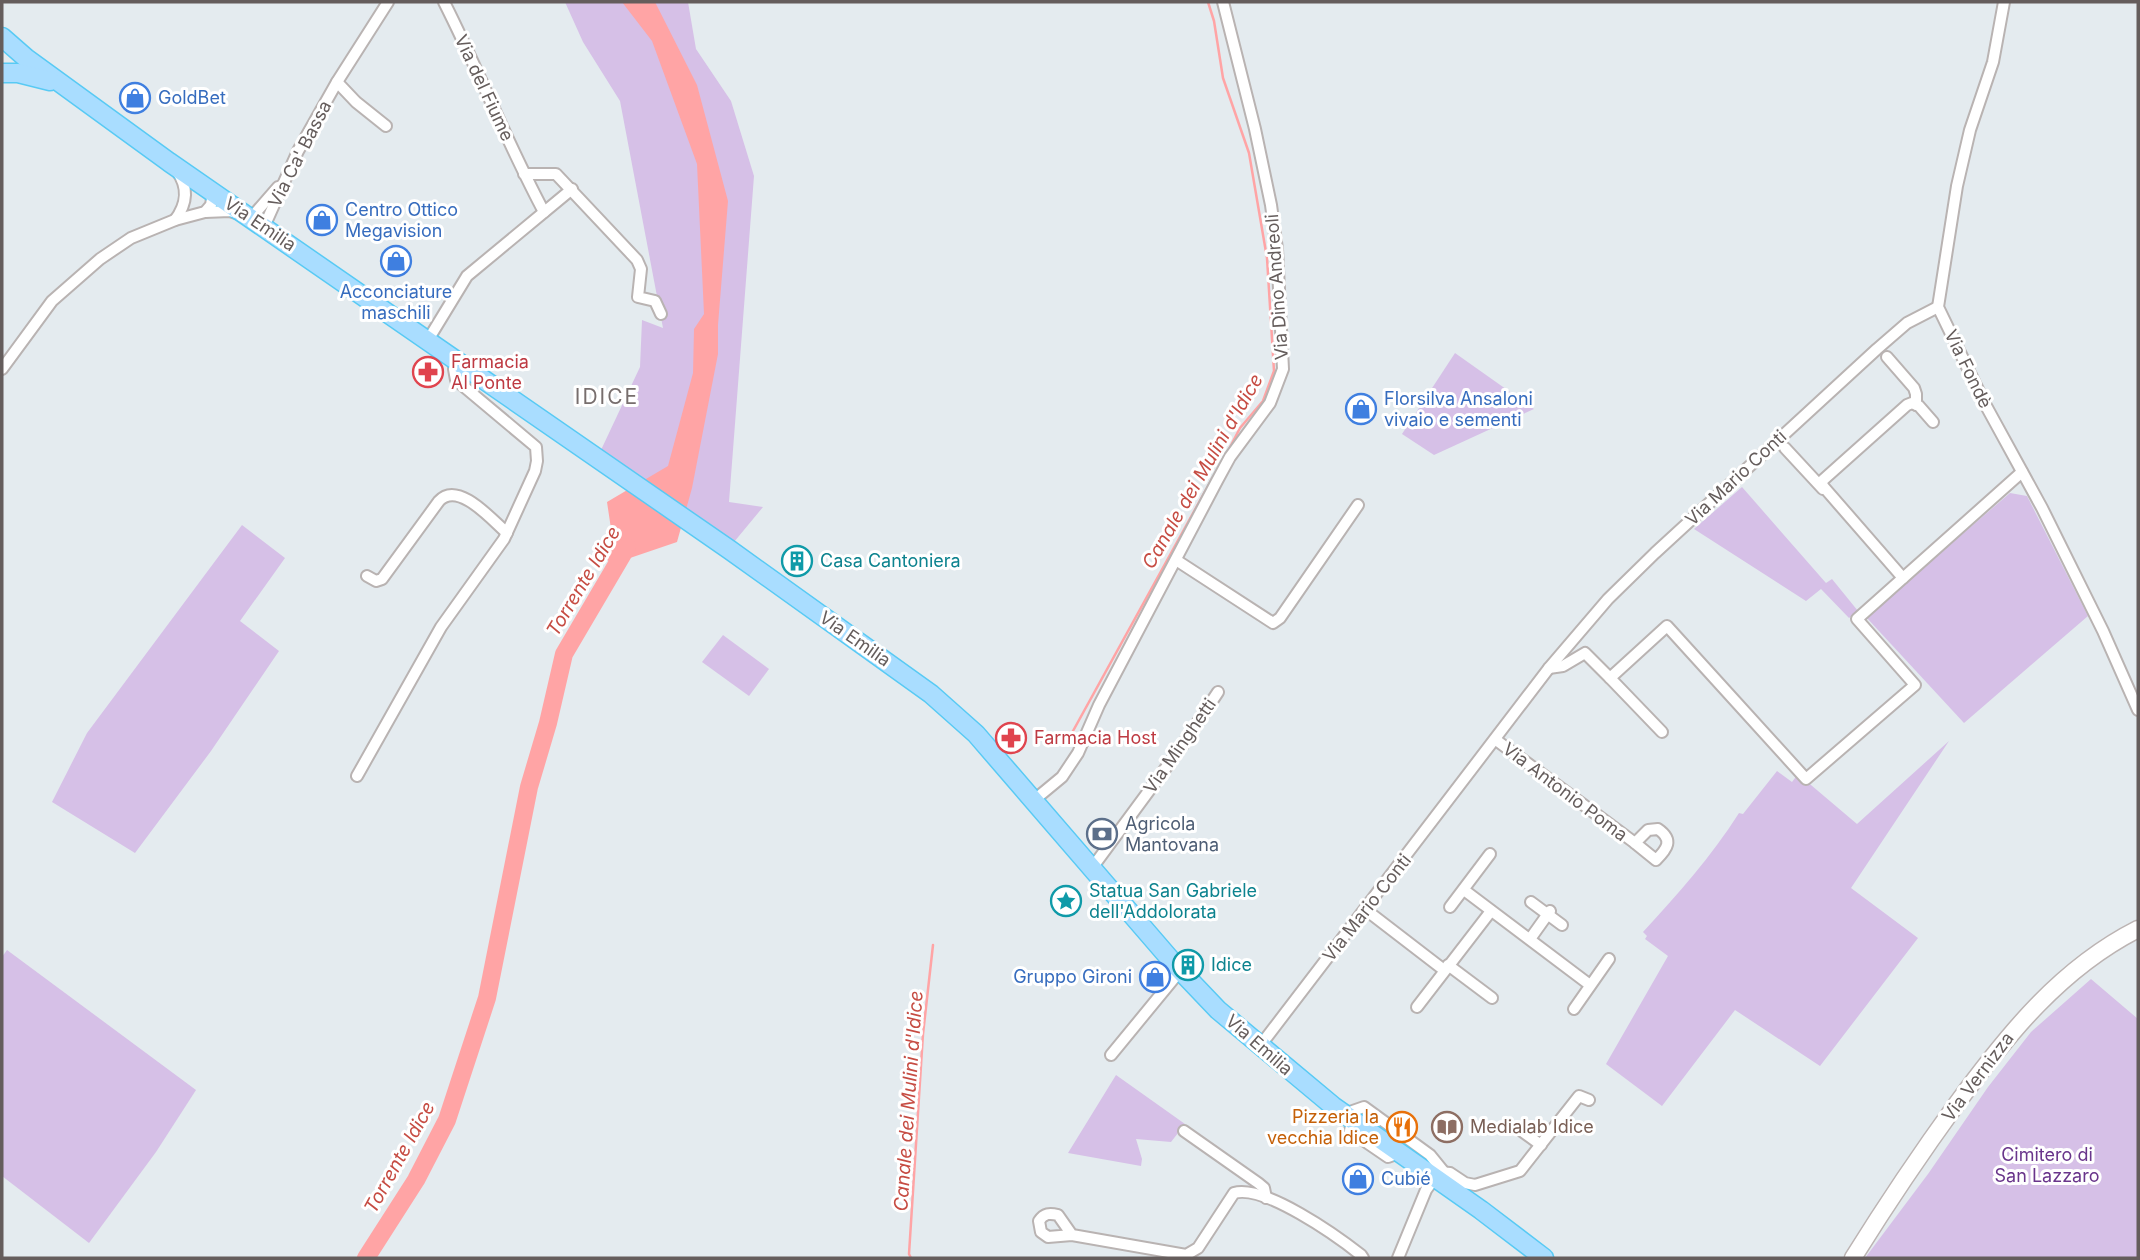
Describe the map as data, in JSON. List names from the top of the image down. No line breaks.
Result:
{"streets":{"main road":["Via Emilia"],"street":["Via del Fiume","Via Ca' Bassa","Via Dino Andreoli","Via Fondè","Via Mario Conti","Via Minghetti","Via Antonio Poma","Via Vernizza"]},"crossings":[["Via Ca' Bassa","Via Emilia"],["Via Emilia","Via Dino Andreoli"],["Via Emilia","Via Mario Conti"],["Via Emilia","Via Minghetti"],["Via Fondè","Via Mario Conti"],["Via Mario Conti","Via Antonio Poma"]],"districts":["IDICE"],"water":["Canale dei Mulini d'Idice","Torrente Idice"],"parks":["Cimitero di San Lazzaro"],"places":{"shop":["GoldBet","Centro Ottico Megavision","Acconciature maschili","Florsilva Ansaloni vivaio e sementi","Gruppo Gironi","Cubié"],"pharmacy":["Farmacia Al Ponte","Farmacia Host"],"building":["Casa Cantoniera","Idice"],"bank":["Agricola Mantovana"],"place":["Statua San Gabriele dell'Addolorata"],"restaurant":["Pizzeria la vecchia Idice"],"library":["Medialab Idice"]}}
